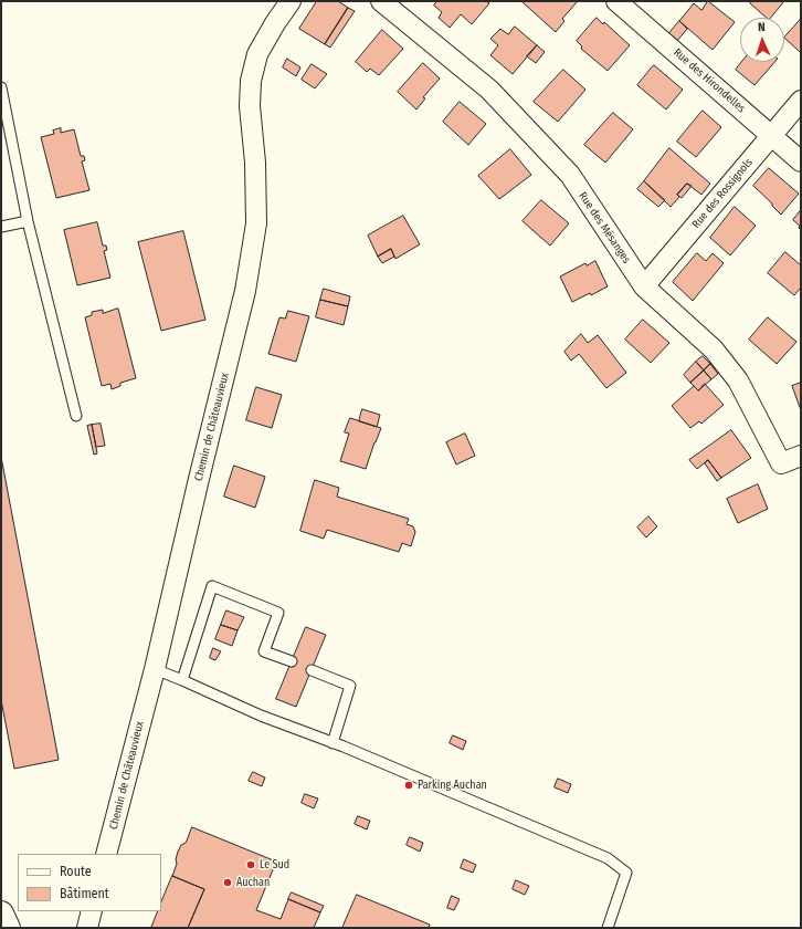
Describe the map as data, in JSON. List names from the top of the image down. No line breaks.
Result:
{"streets":{"street":["Rue des Hirondelles","Rue des Rossignols","Rue des Mésanges","Chemin de Châteauvieux"]},"crossings":[["Rue des Hirondelles","Rue des Rossignols"],["Rue des Rossignols","Rue des Mésanges"]],"places":["Parking Auchan","Le Sud","Auchan"],"legend":["Route","Bâtiment"],"north":"top"}
